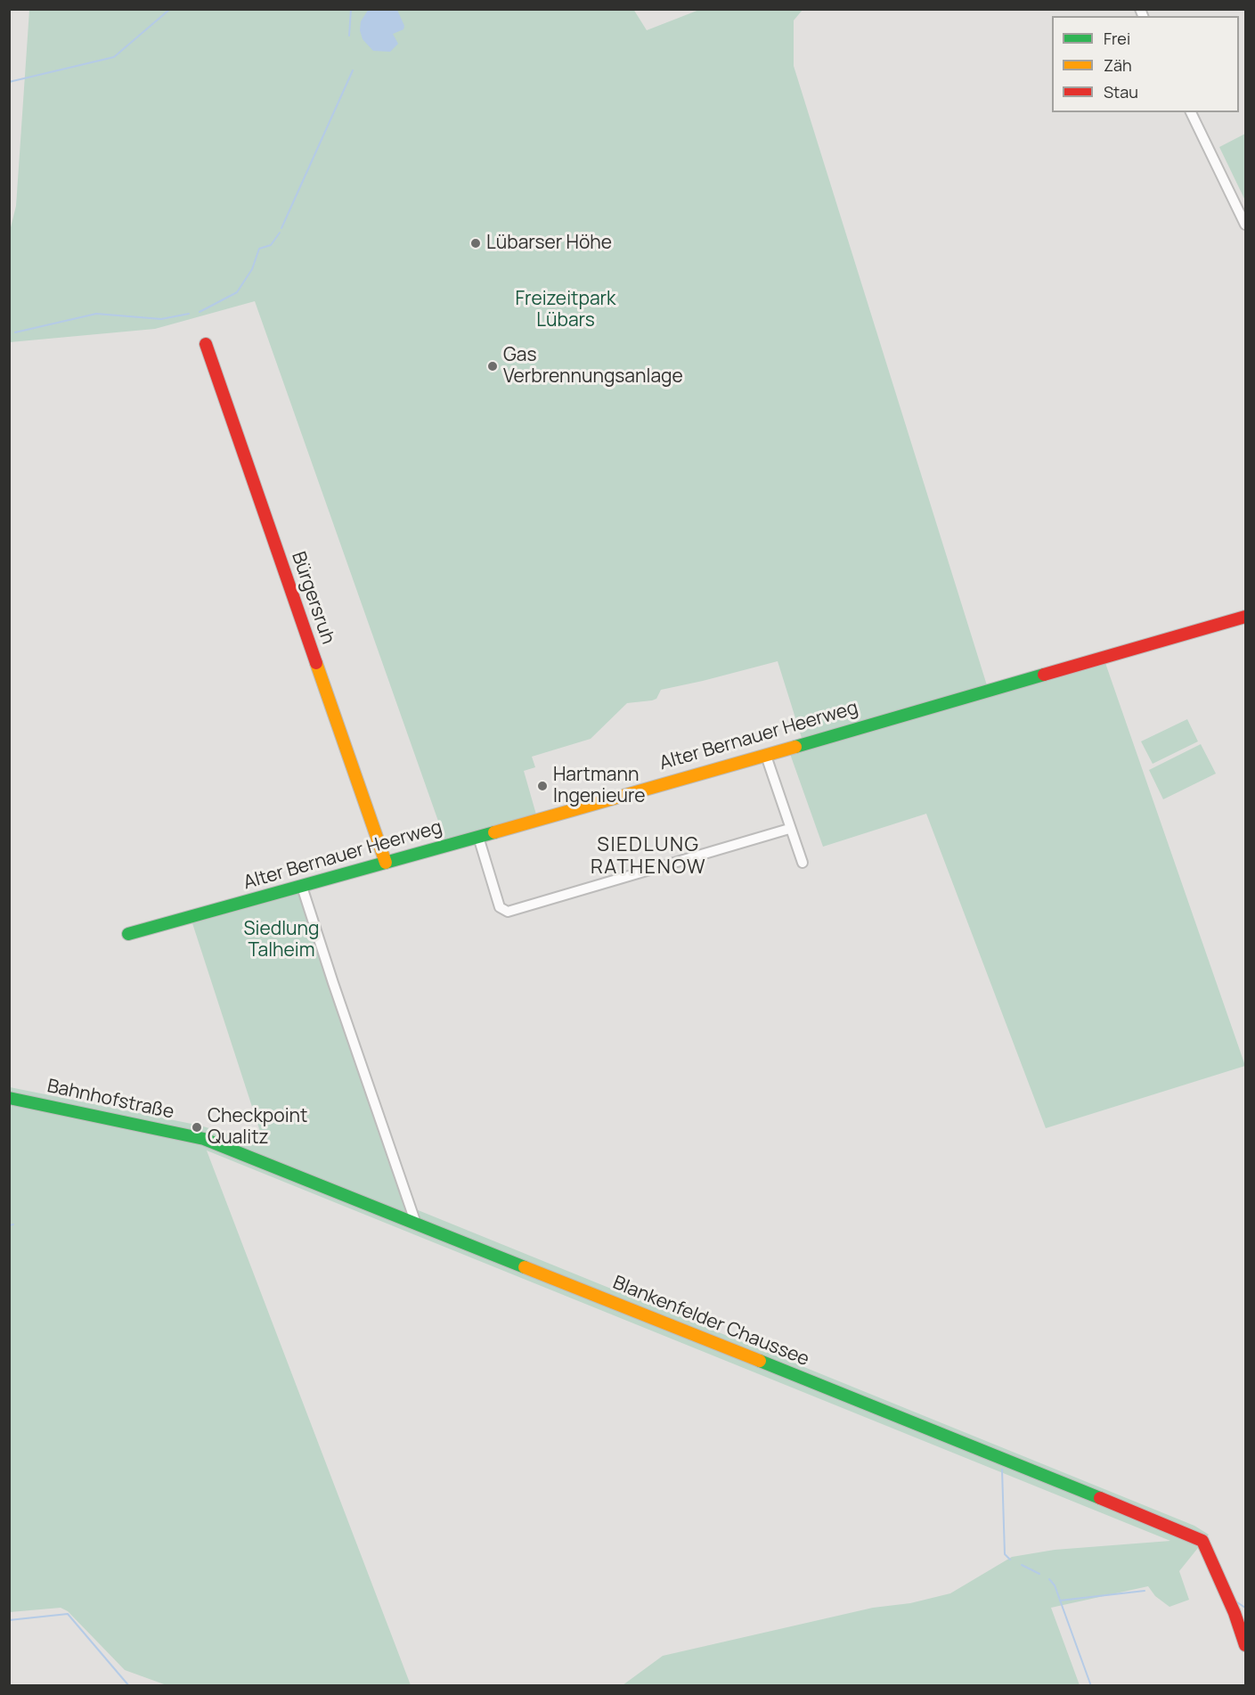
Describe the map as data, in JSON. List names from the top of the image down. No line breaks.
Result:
{"streets":{"street":["Bürgersruh","Alter Bernauer Heerweg","Bahnhofstraße","Blankenfelder Chaussee"]},"crossings":[["Bürgersruh","Alter Bernauer Heerweg"],["Bahnhofstraße","Blankenfelder Chaussee"]],"districts":["SIEDLUNG RATHENOW"],"parks":["Freizeitpark Lübars","Siedlung Talheim"],"places":["Lübarser Höhe","Gas Verbrennungsanlage","Hartmann Ingenieure","Checkpoint Qualitz"],"legend":["Frei","Zäh","Stau"]}
